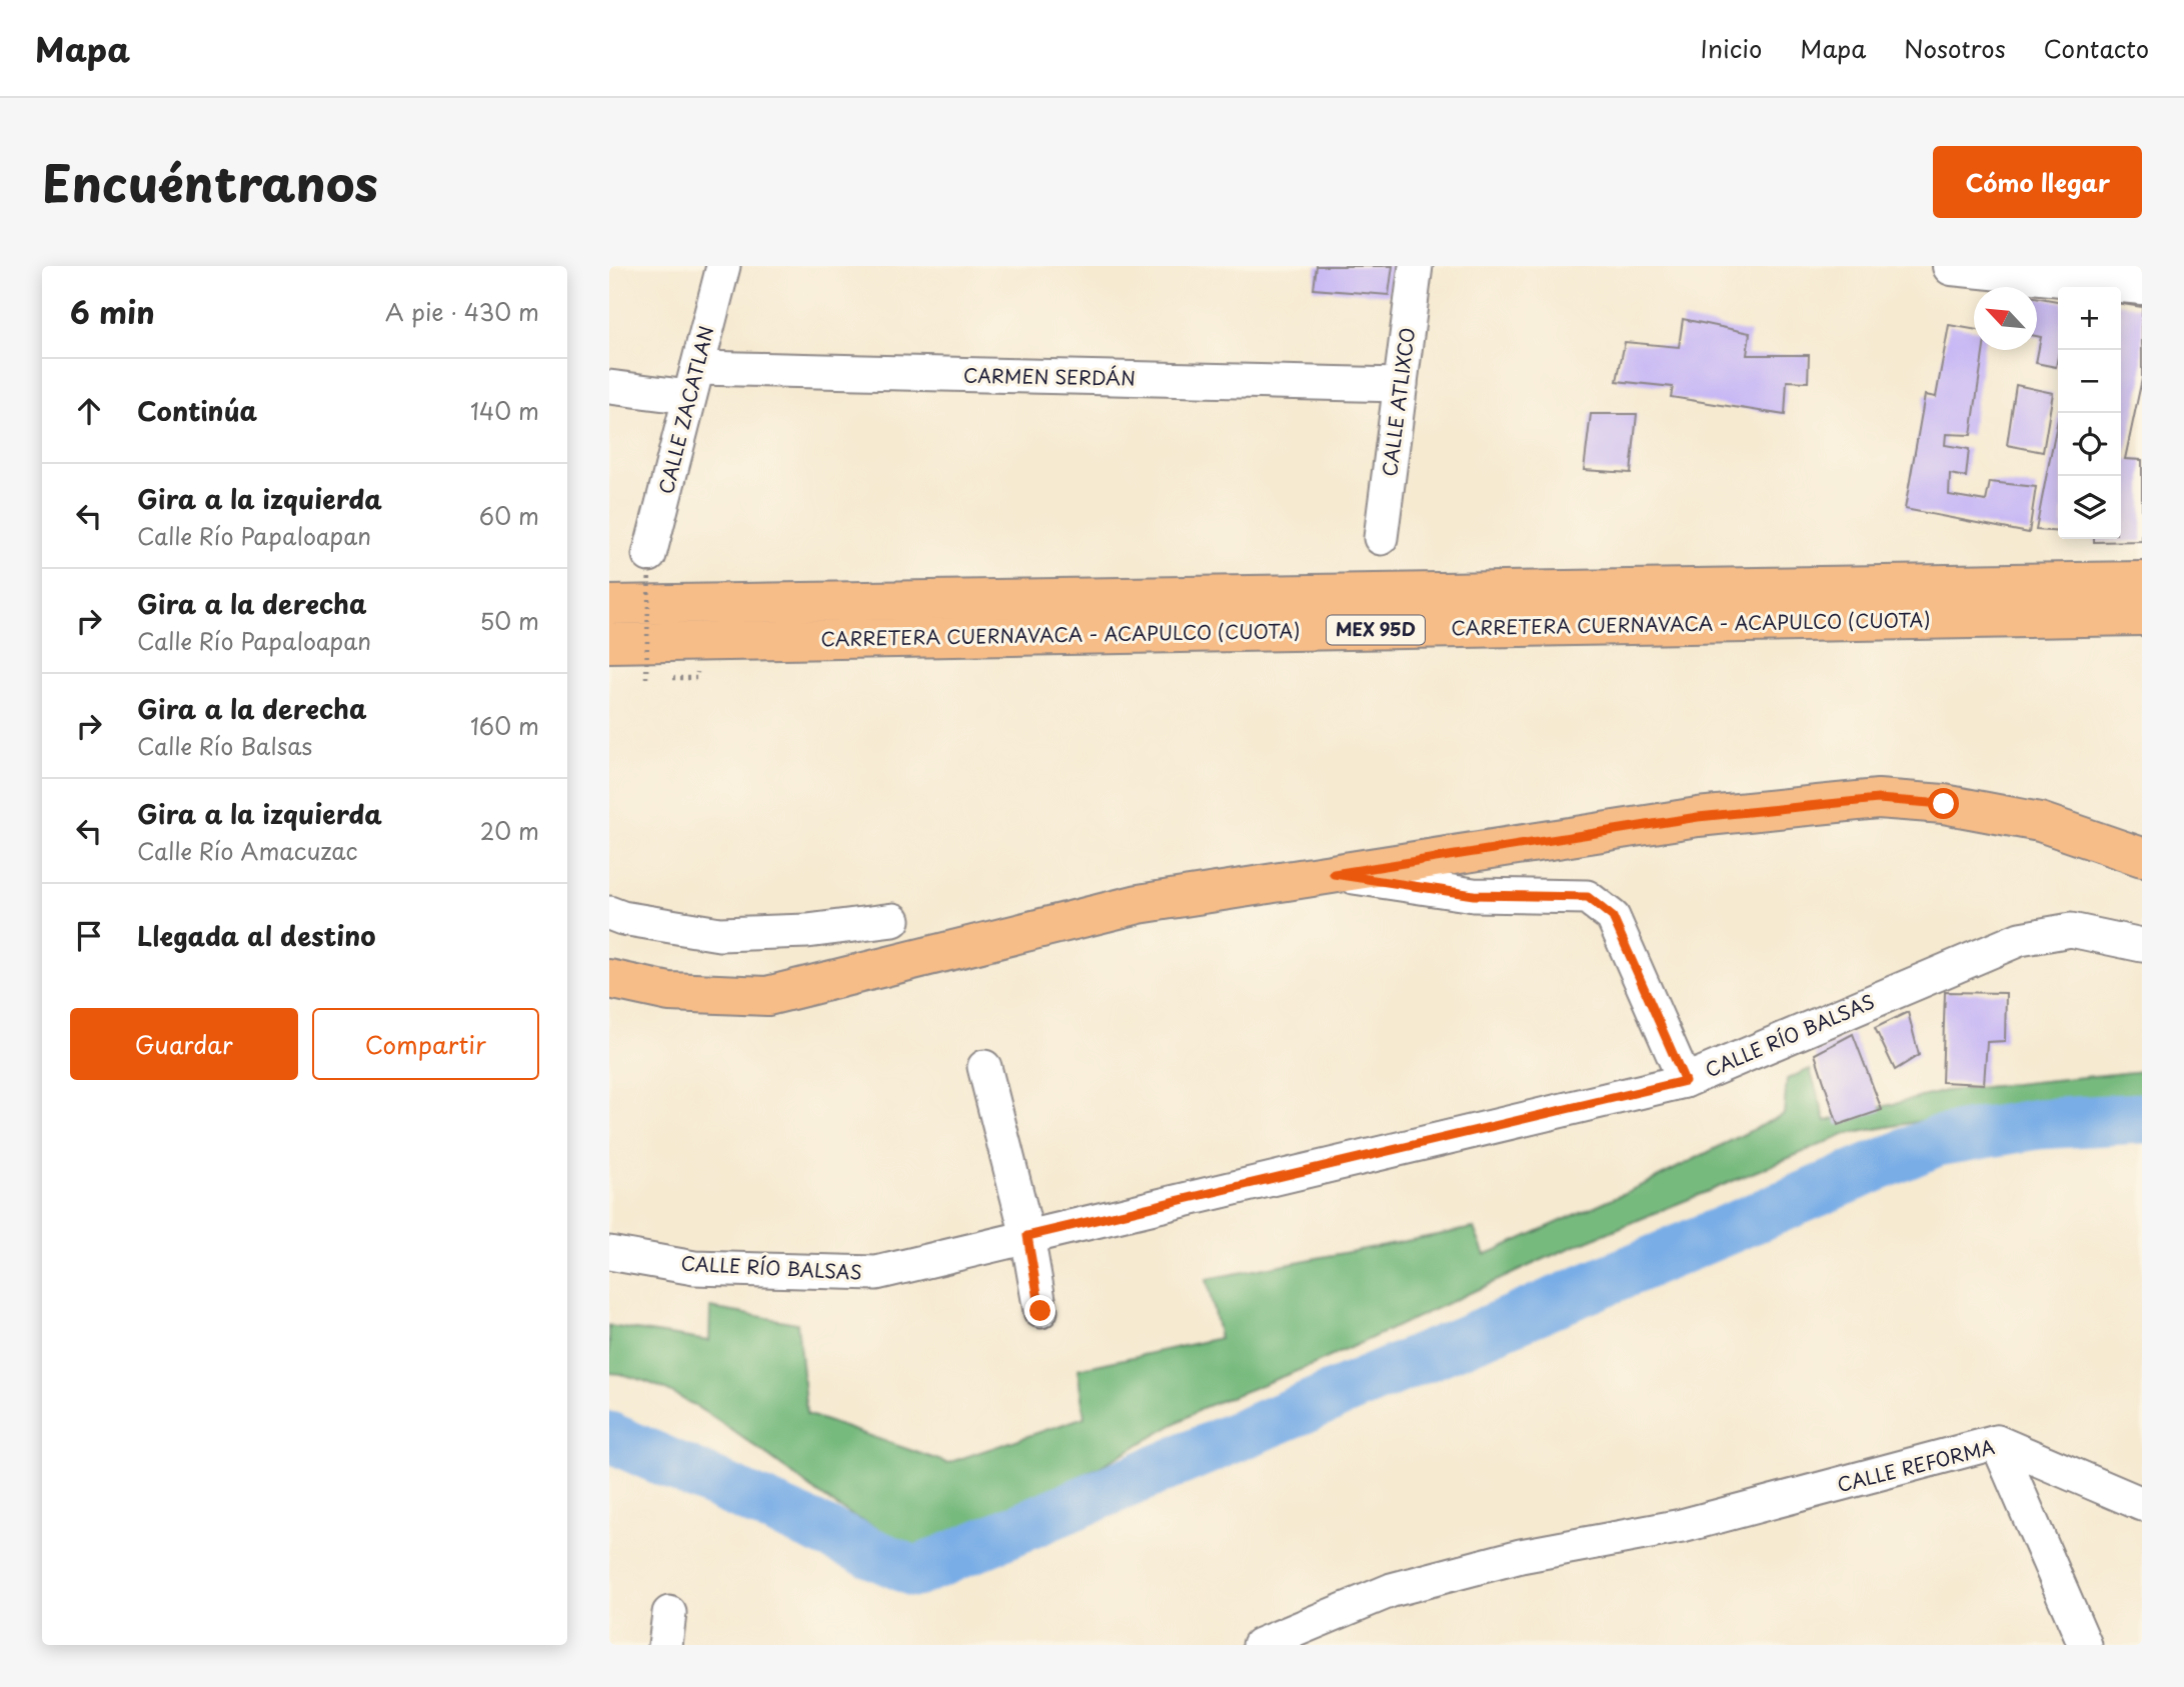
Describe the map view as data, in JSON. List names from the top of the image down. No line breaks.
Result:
{"streets":{"main road":["CARRETERA CUERNAVACA - ACAPULCO (CUOTA)","MEX 95D"],"street":["CARMEN SERDÁN","CALLE ATLIXCO","CALLE ZACATLAN","CALLE RÍO BALSAS","CALLE REFORMA"]},"crossings":[["CARMEN SERDÁN","CALLE ATLIXCO"],["CARMEN SERDÁN","CALLE ZACATLAN"]],"north":"top left","page":{"header":"Mapa","nav":["Inicio","Mapa","Nosotros","Contacto"],"title":"Encuéntranos","buttons":["Cómo llegar",["Guardar","Compartir"]],"heading":["6 min","A pie · 430 m"],"map_buttons":["+","−"],"list":[["Continúa","140 m"],["Gira a la izquierda","Calle Río Papaloapan","60 m"],["Gira a la derecha","Calle Río Papaloapan","50 m"],["Gira a la derecha","Calle Río Balsas","160 m"],["Gira a la izquierda","Calle Río Amacuzac","20 m"],"Llegada al destino"]}}
